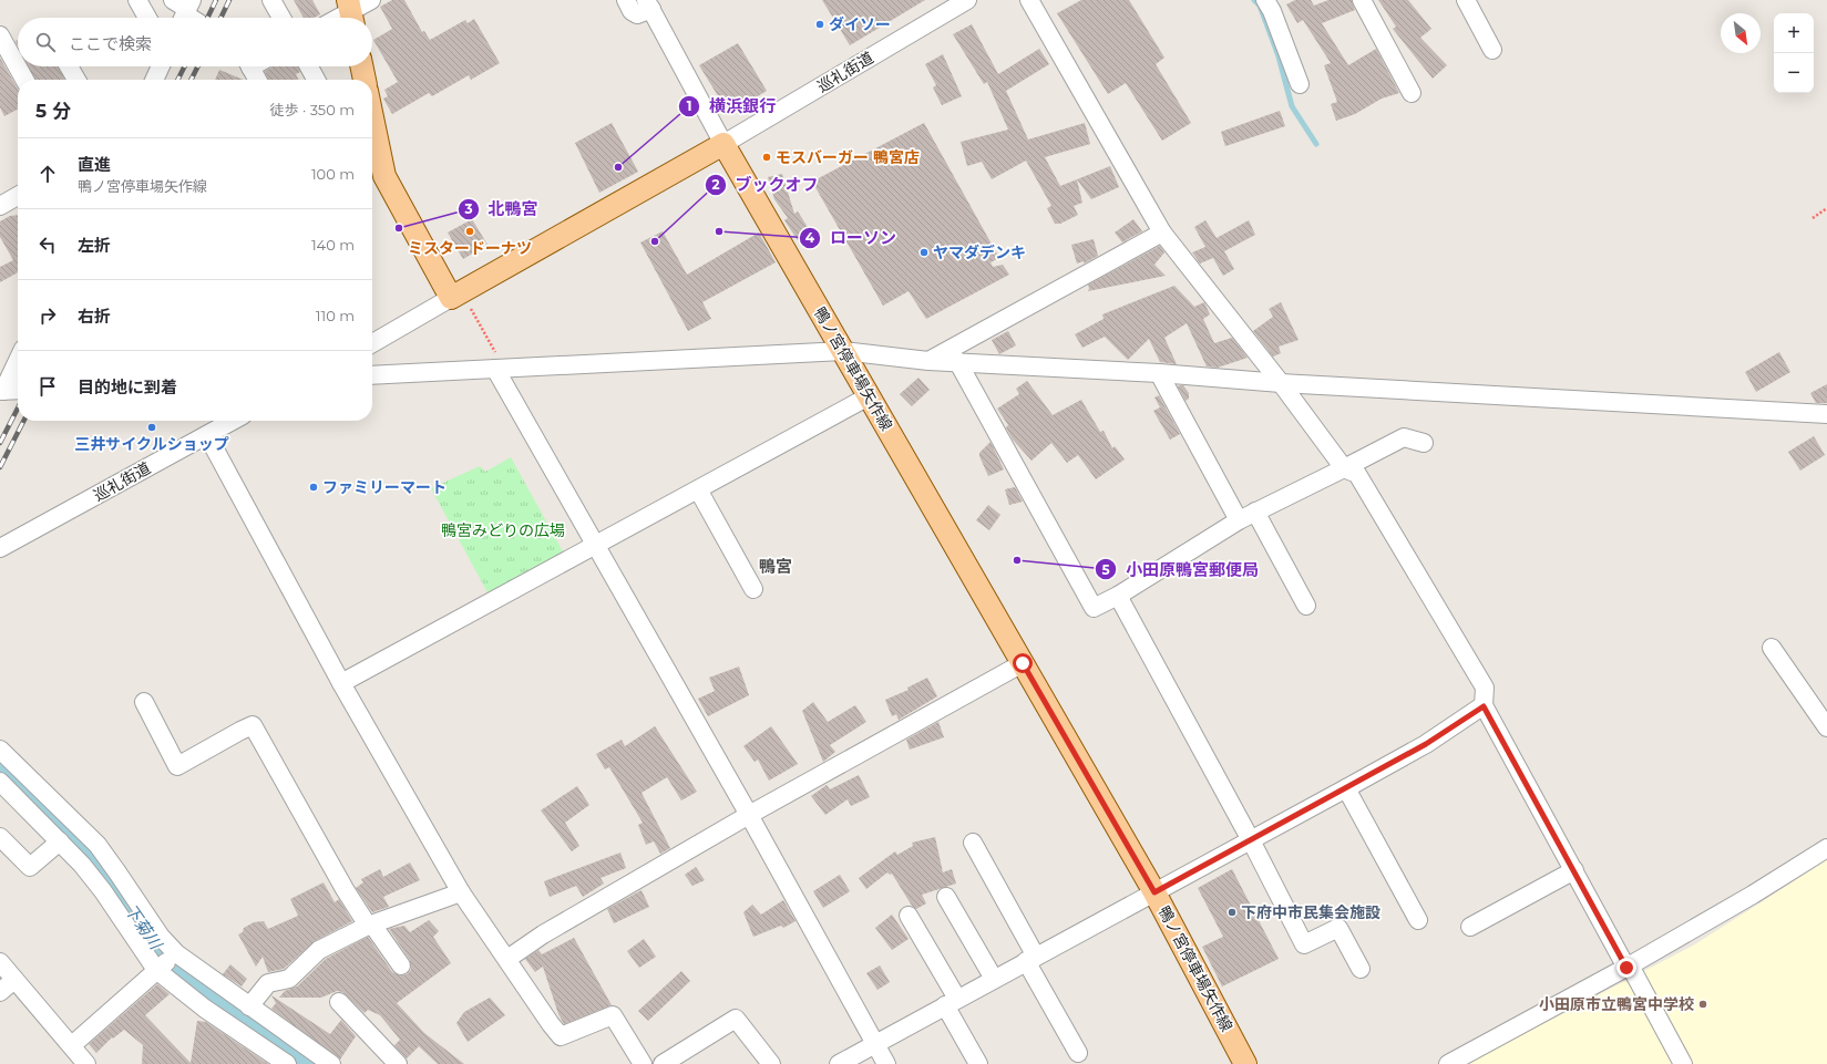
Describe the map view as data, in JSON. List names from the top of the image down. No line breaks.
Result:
{"streets":{"main road":["鴨ノ宮停車場矢作線"],"street":["巡礼街道"]},"crossings":[["巡礼街道","鴨ノ宮停車場矢作線"]],"districts":["鴨宮"],"water":["下菊川"],"parks":["鴨宮みどりの広場"],"places":["ダイソー","モスバーガー 鴨宮店","横浜銀行","北鴨宮","ミスタードーナツ","ローソン","ブックオフ","ヤマダデンキ","三井サイクルショップ","ファミリーマート","小田原鴨宮郵便局","下府中市民集会施設","小田原市立鴨宮中学校"],"north":"bottom right","page":{"map_buttons":["+","−"],"search":"ここで検索","heading":["5 分","徒歩 · 350 m"],"list":[["直進","鴨ノ宮停車場矢作線","100 m"],["左折","140 m"],["右折","110 m"],"目的地に到着"]}}
